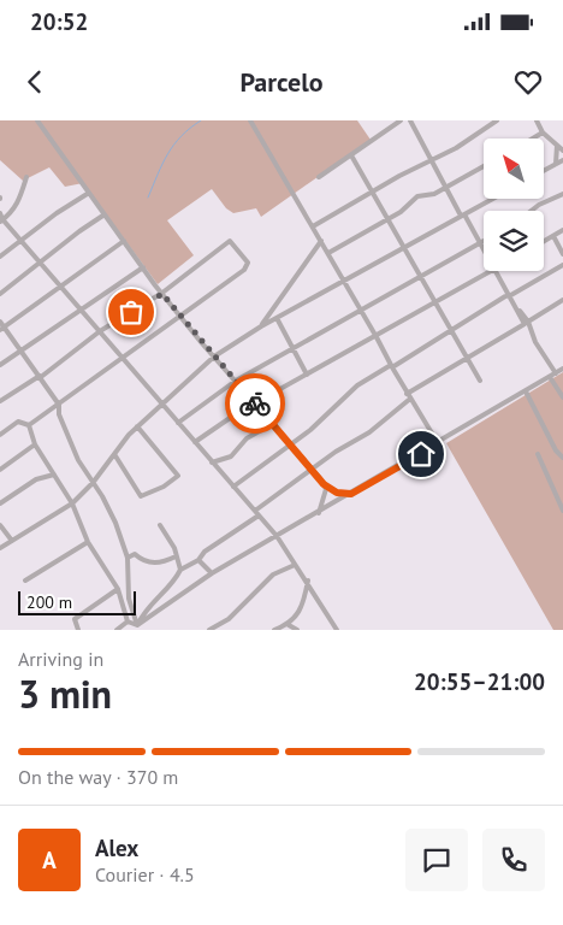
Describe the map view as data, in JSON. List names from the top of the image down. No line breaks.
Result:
{"scale_bar":"200 m","north":"top left","page":{"status":"20:52","header":"Parcelo","scale":"200 m","heading":["3 min","Arriving in","20:55–21:00"],"panel":["Alex","Courier · 4.5"],"bar":"On the way · 370 m","round":"A"}}
